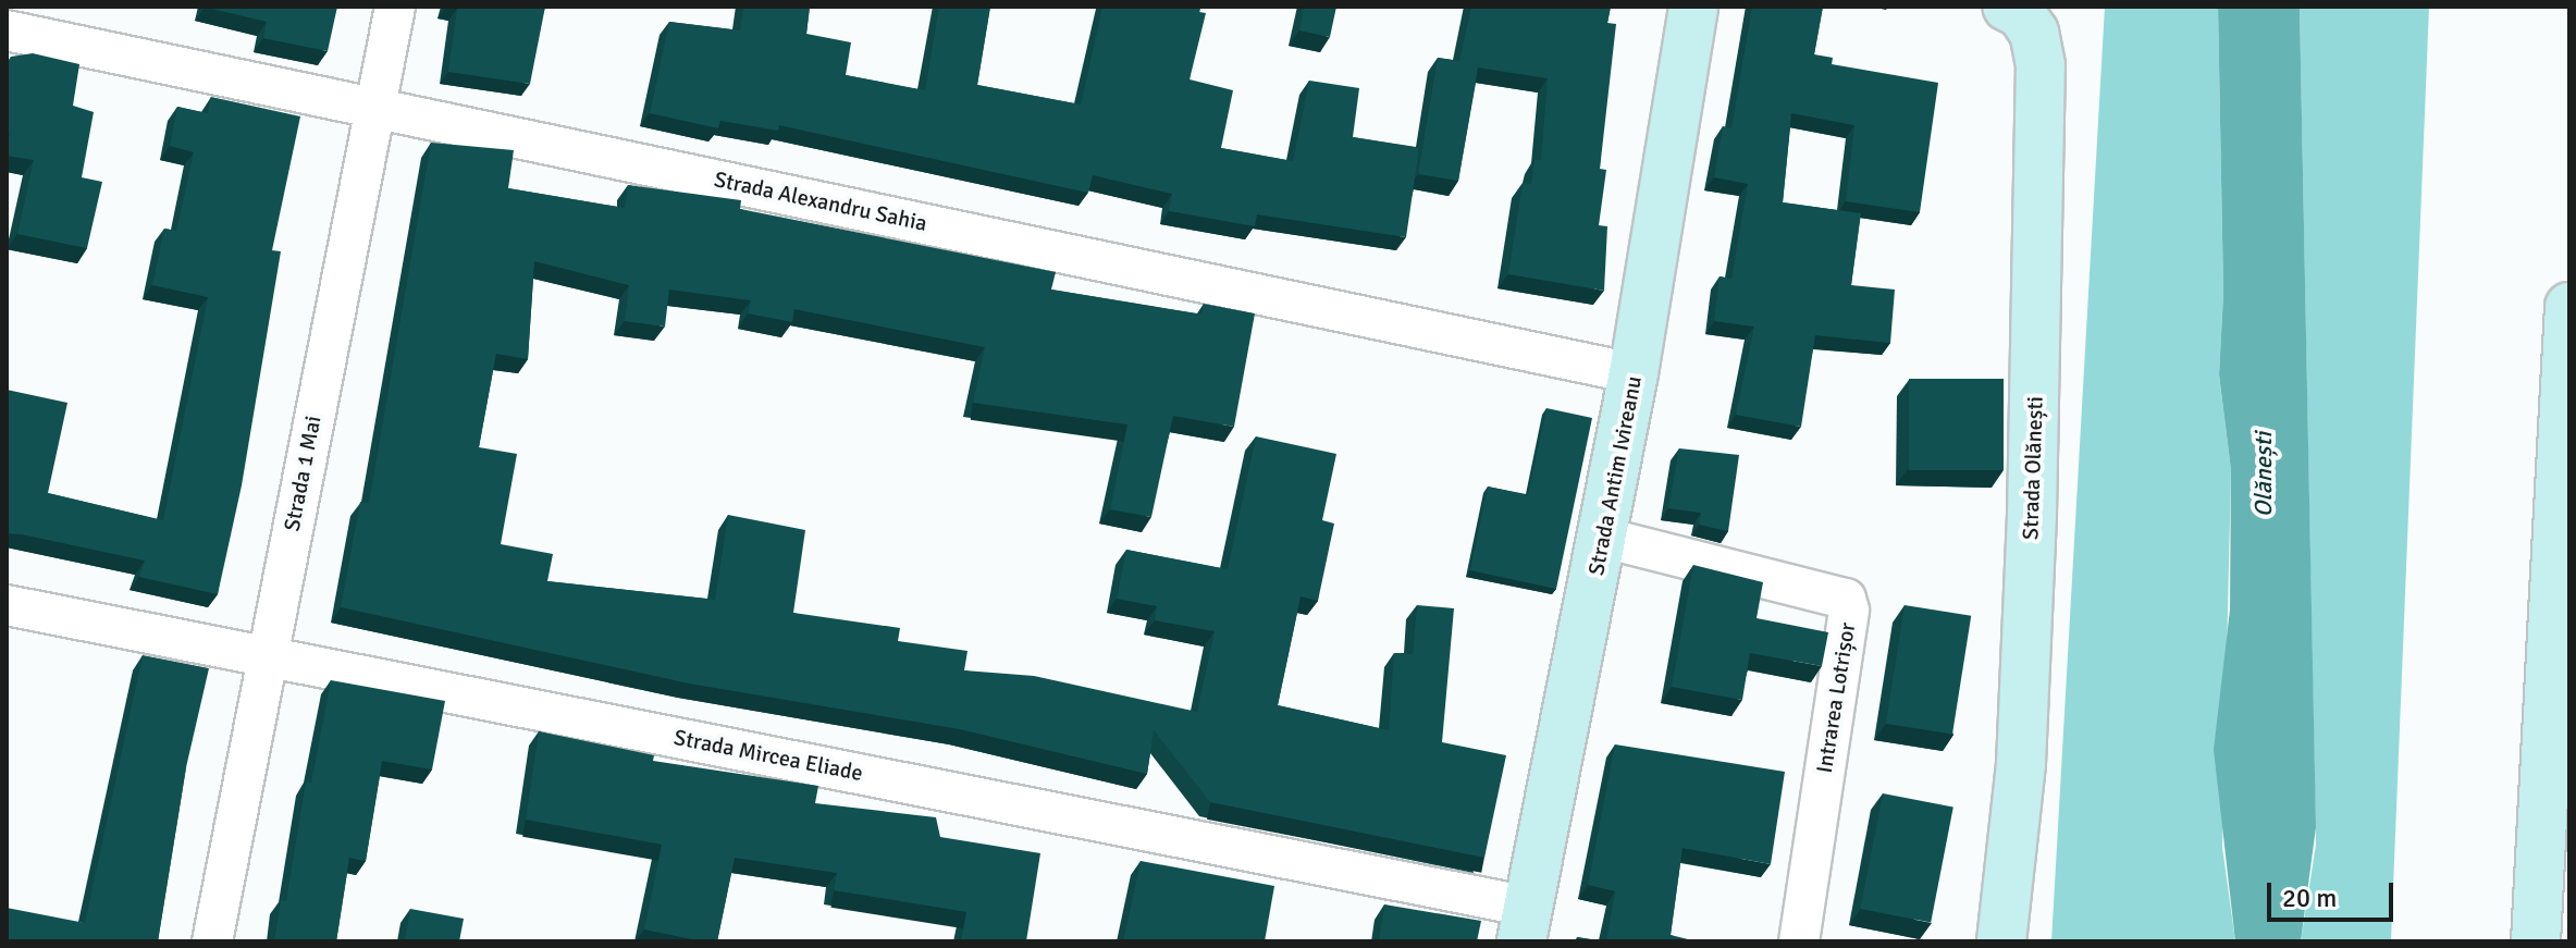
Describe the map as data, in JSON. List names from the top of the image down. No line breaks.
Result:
{"streets":{"street":["Strada Alexandru Sahia","Strada Olănești","Strada 1 Mai","Strada Antim Ivireanu","Intrarea Lotrișor","Strada Mircea Eliade"]},"crossings":[["Strada Alexandru Sahia","Strada 1 Mai"],["Strada Alexandru Sahia","Strada Antim Ivireanu"],["Strada 1 Mai","Strada Mircea Eliade"],["Strada Antim Ivireanu","Intrarea Lotrișor"],["Strada Antim Ivireanu","Strada Mircea Eliade"]],"water":["Olănești"],"scale_bar":"20 m"}
